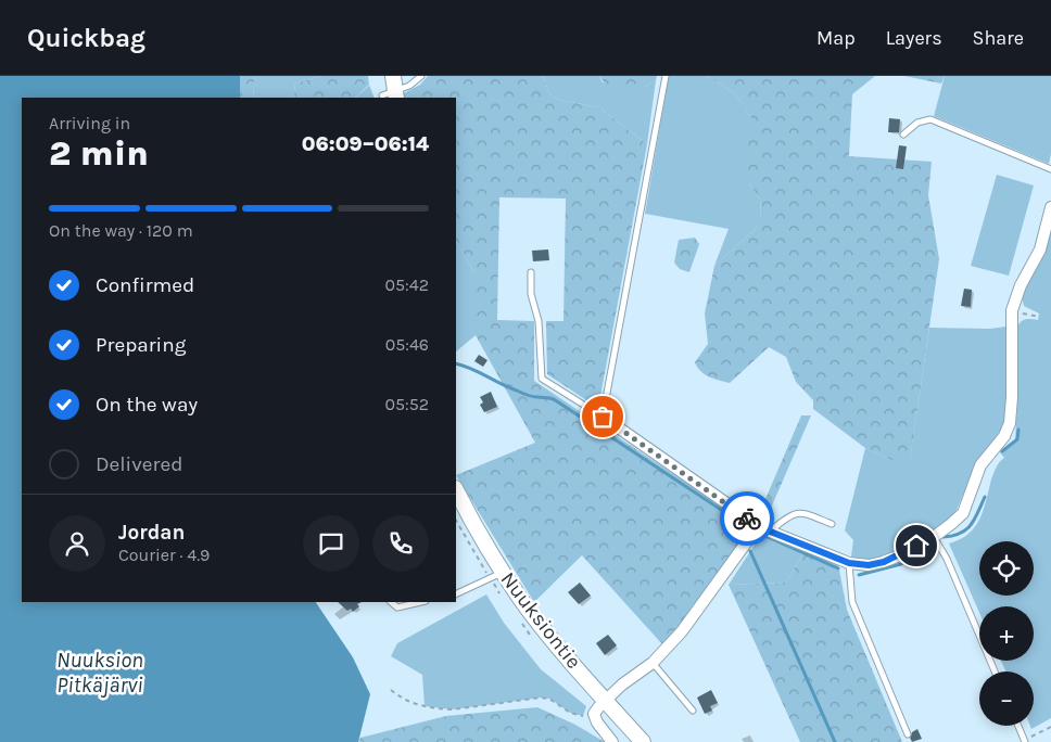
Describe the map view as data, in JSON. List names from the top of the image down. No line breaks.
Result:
{"streets":{"street":["Nuuksiontie"]},"water":["Nuuksion Pitkäjärvi"],"page":{"header":"Quickbag","nav":["Map","Layers","Share"],"heading":["2 min","Arriving in","06:09–06:14"],"panel":["Jordan","Courier · 4.9"],"bar":"On the way · 120 m","list":[["Confirmed","05:42"],["Preparing","05:46"],["On the way","05:52"],"Delivered"],"map_buttons":["+","−"]}}
